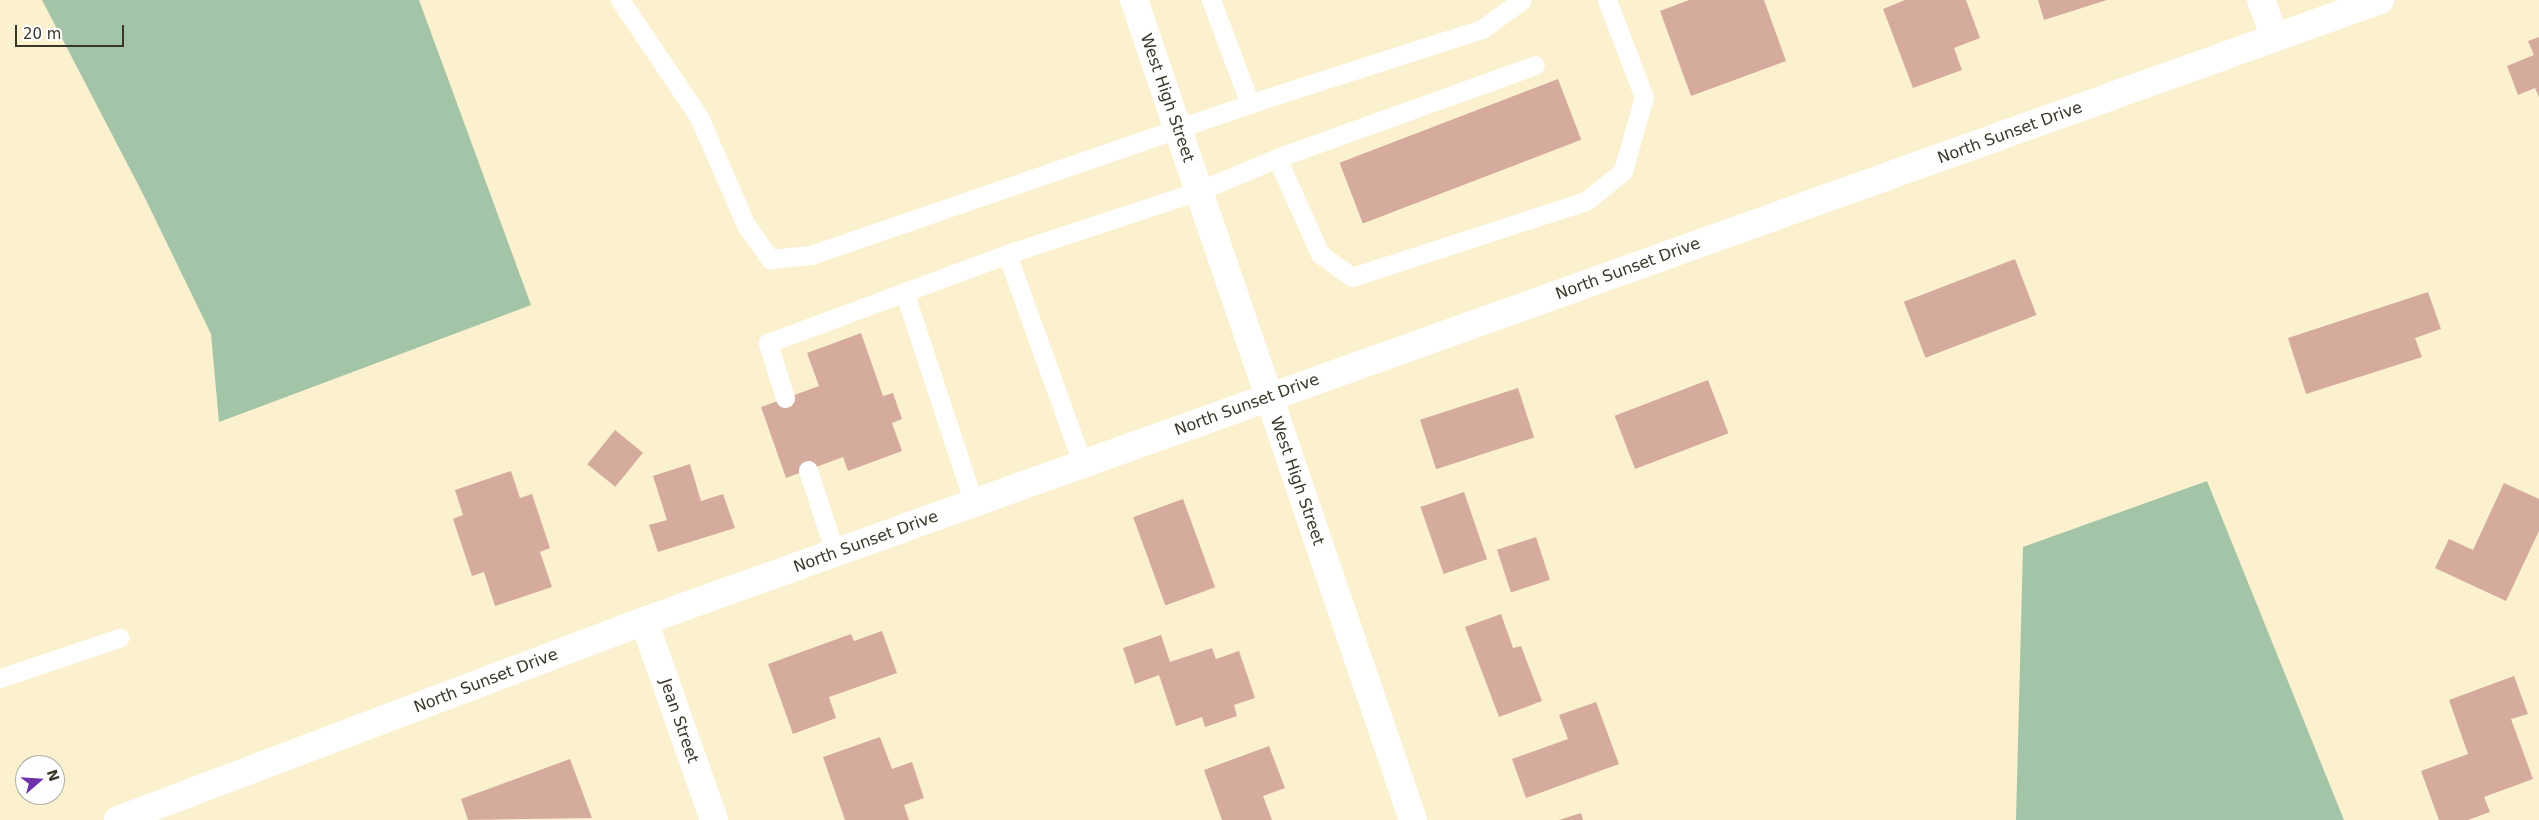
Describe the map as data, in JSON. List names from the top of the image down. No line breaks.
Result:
{"streets":{"main road":["West High Street","North Sunset Drive","Jean Street"]},"crossings":[["West High Street","North Sunset Drive"],["North Sunset Drive","Jean Street"]],"scale_bar":"20 m","north":"right"}
